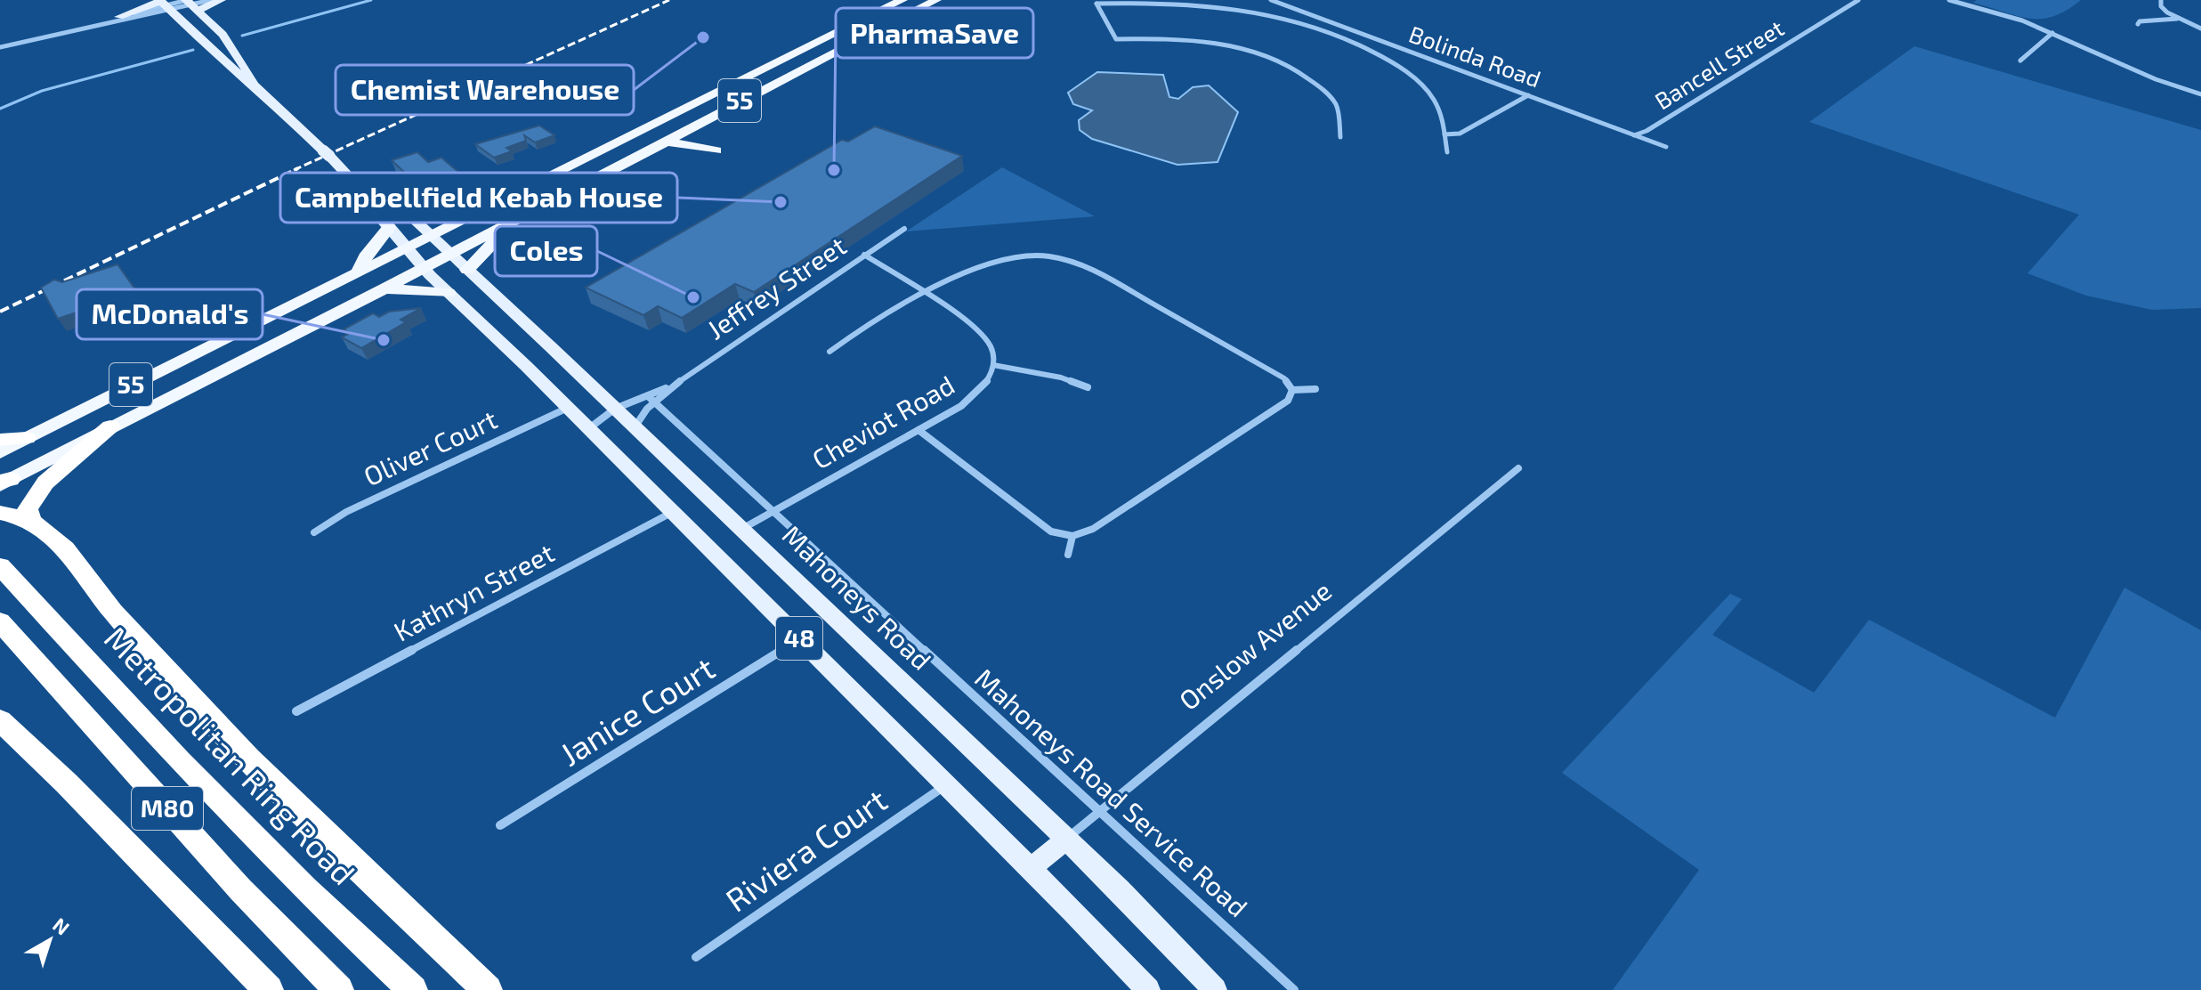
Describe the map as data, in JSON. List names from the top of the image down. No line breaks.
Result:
{"streets":{"highway":["55","Metropolitan Ring Road","M80"],"main road":["Mahoneys Road","48","Onslow Avenue"],"street":["Bolinda Road","Bancell Street","Jeffrey Street","Cheviot Road","Oliver Court","Kathryn Street","Janice Court","Mahoneys Road Service Road","Riviera Court"]},"crossings":[["Bolinda Road","Bancell Street"],["55","Mahoneys Road"],["55","48"],["Jeffrey Street","Mahoneys Road"],["Jeffrey Street","48"],["Jeffrey Street","Mahoneys Road Service Road"],["Cheviot Road","Mahoneys Road"],["Cheviot Road","Mahoneys Road Service Road"],["Oliver Court","48"],["Kathryn Street","48"],["Mahoneys Road","48"],["Mahoneys Road","Onslow Avenue"],["48","Onslow Avenue"],["48","Janice Court"],["48","Riviera Court"],["Onslow Avenue","Mahoneys Road Service Road"]],"places":["Chemist Warehouse","PharmaSave","Campbellfield Kebab House","Coles","McDonald's"],"north":"top right"}
